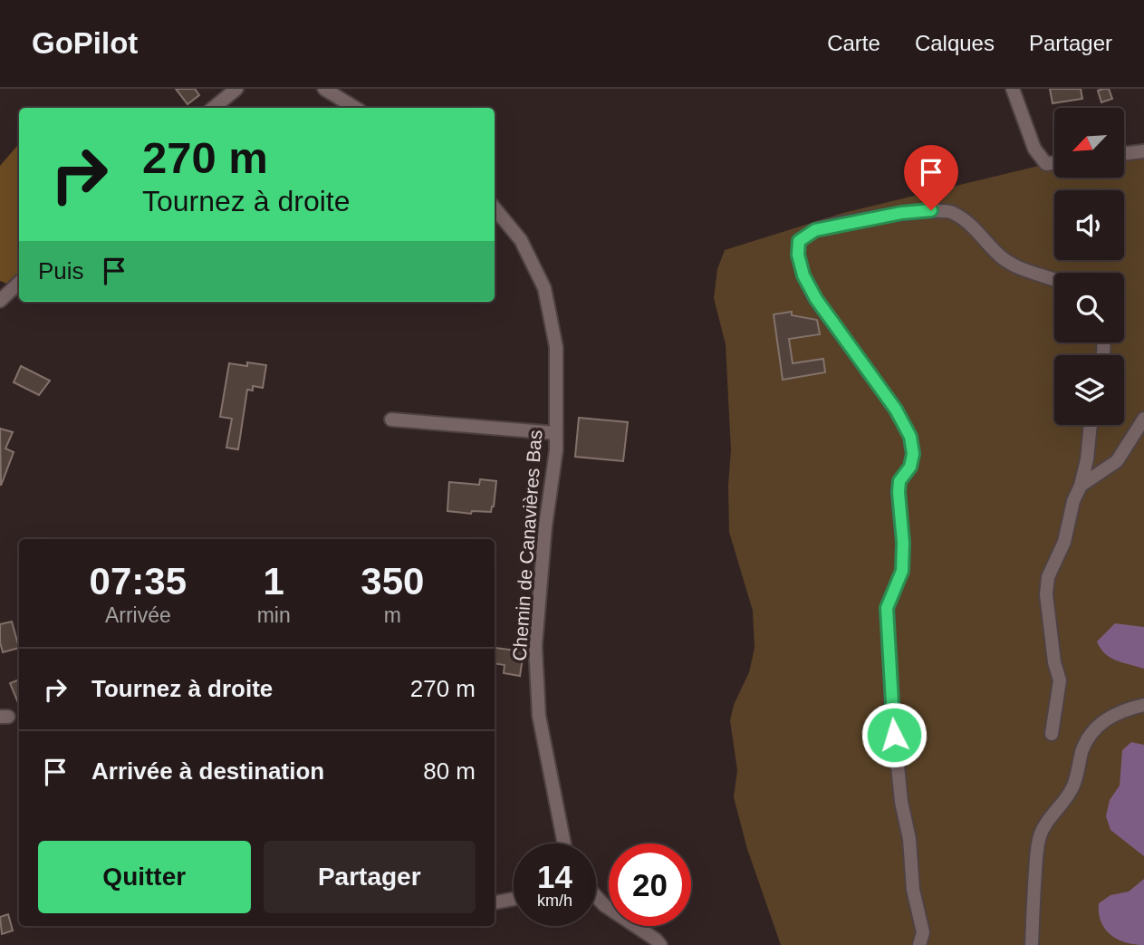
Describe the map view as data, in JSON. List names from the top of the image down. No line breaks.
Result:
{"streets":{"street":["Chemin de Canavières Bas"]},"north":"bottom left","page":{"header":"GoPilot","nav":["Carte","Calques","Partager"],"turn":["270 m","Tournez à droite"],"then":"Puis","eta":["07:35","Arrivée","1","min","350","m"],"list":[{"name":"Tournez à droite","value":"270 m"},{"name":"Arrivée à destination","value":"80 m"}],"buttons":["Quitter","Partager"],"speed":"14 km/h","limit":"20"}}
